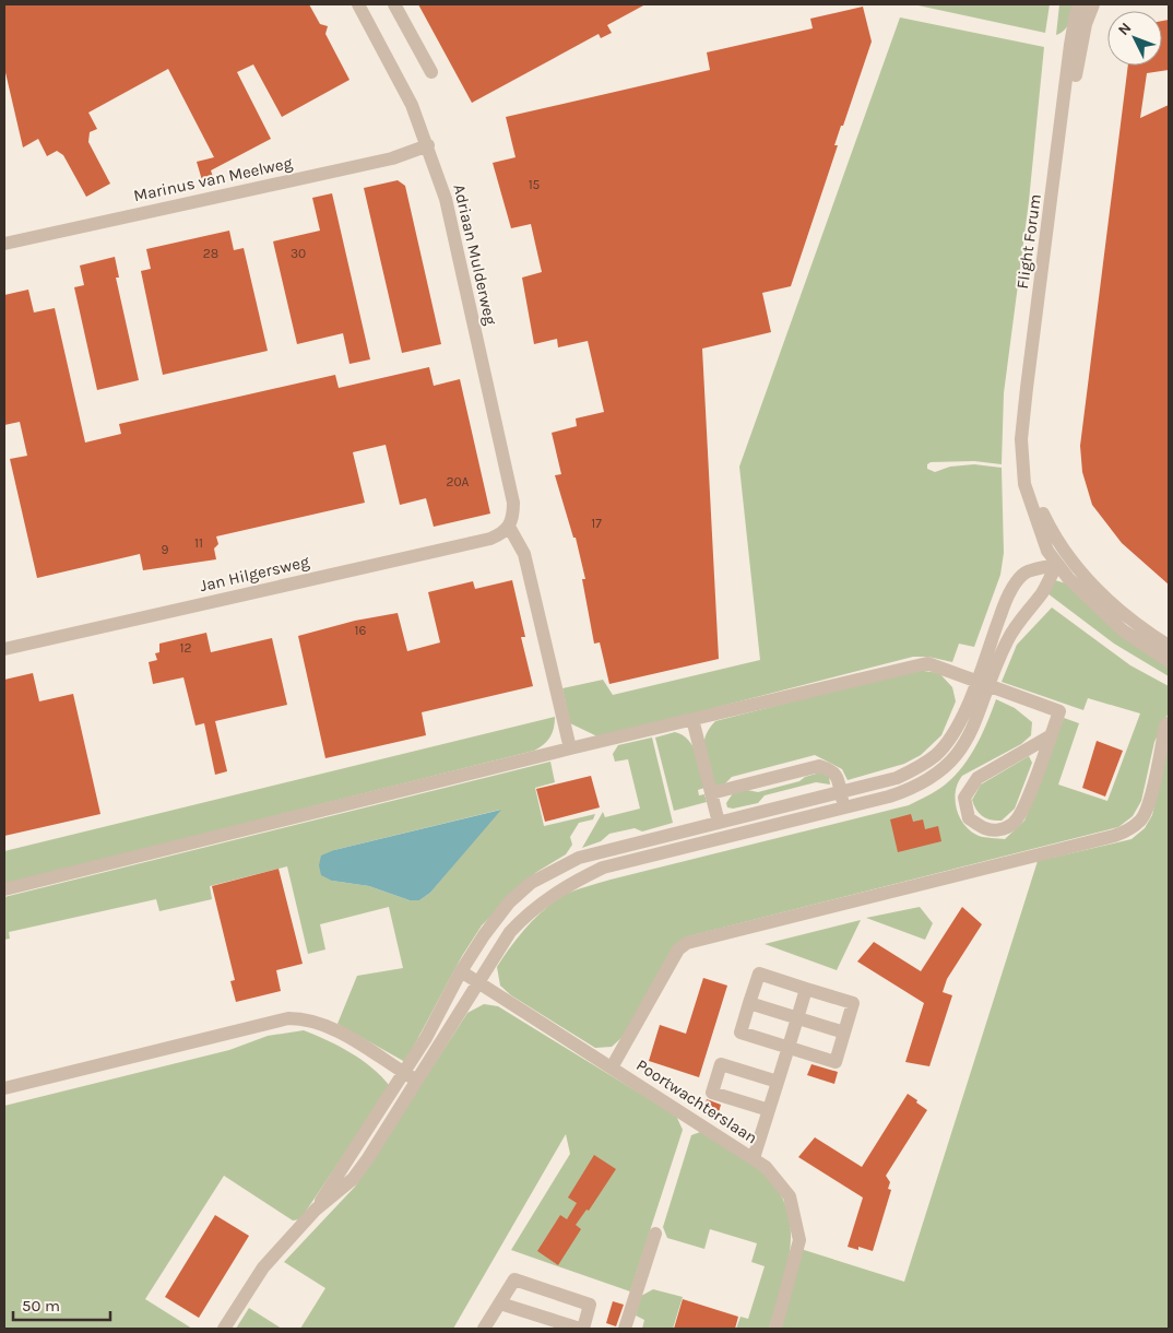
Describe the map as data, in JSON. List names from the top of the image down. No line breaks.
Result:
{"streets":{"street":["Marinus van Meelweg","Flight Forum","Adriaan Mulderweg","Jan Hilgersweg","Poortwachterslaan"]},"crossings":[["Marinus van Meelweg","Adriaan Mulderweg"],["Adriaan Mulderweg","Jan Hilgersweg"]],"house_numbers":["15","28","30","20A","17","11","9","16","12"],"scale_bar":"50 m","north":"top left"}
